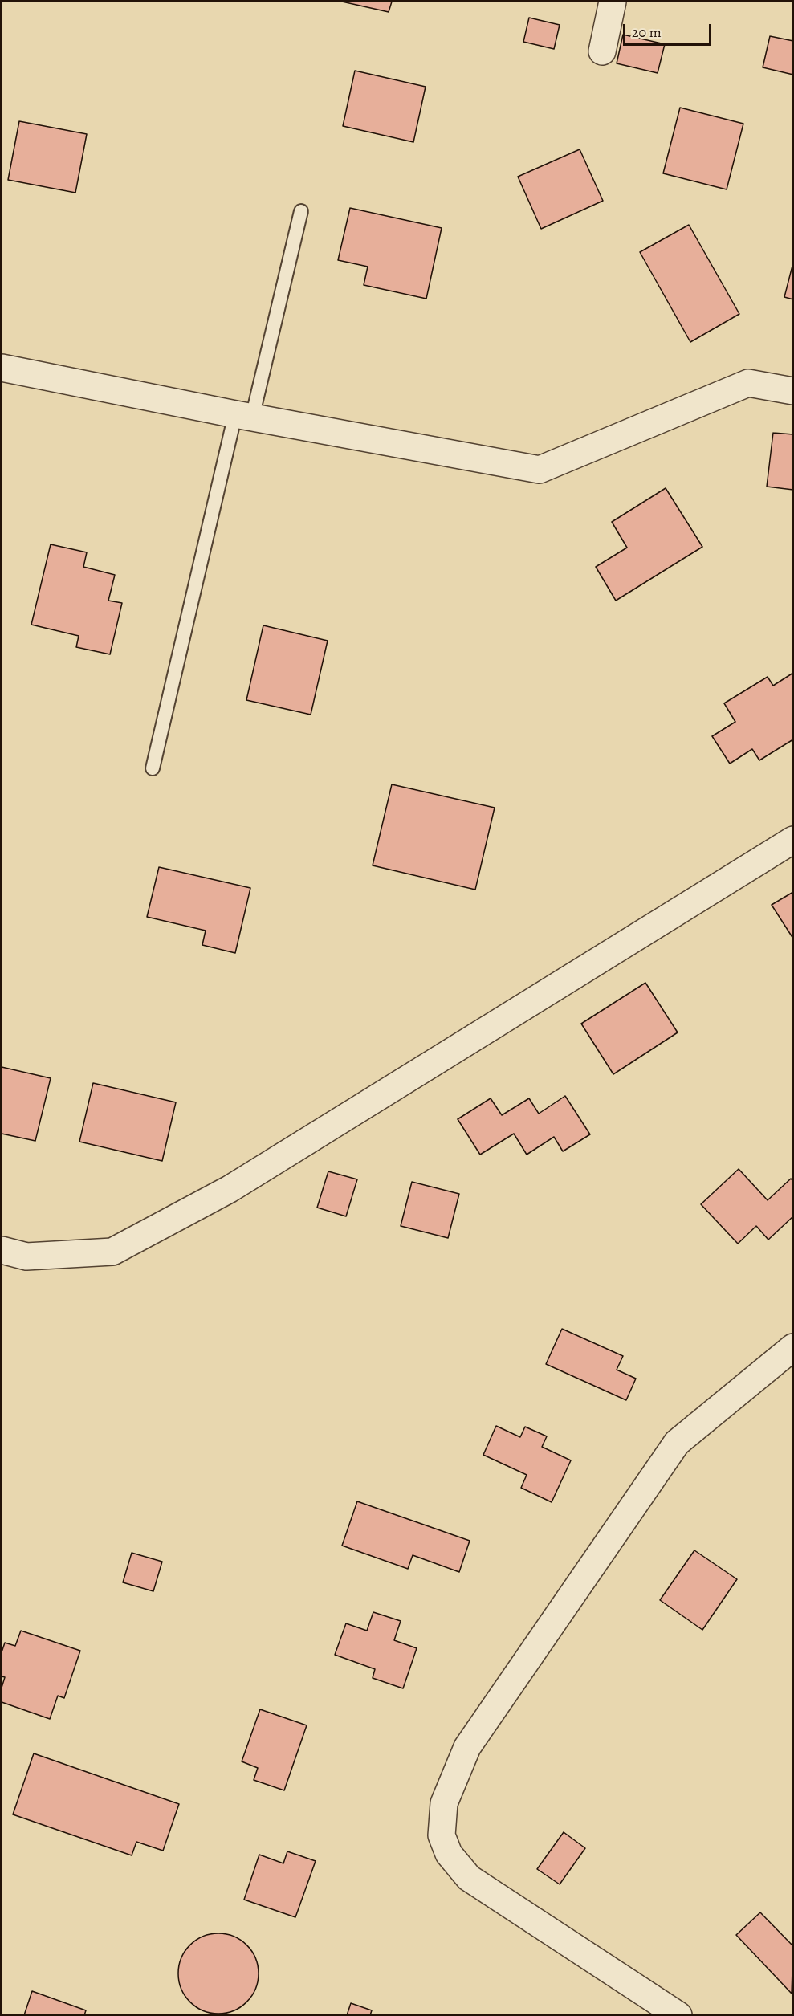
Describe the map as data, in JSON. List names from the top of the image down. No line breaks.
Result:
{"scale_bar":"20 m"}
